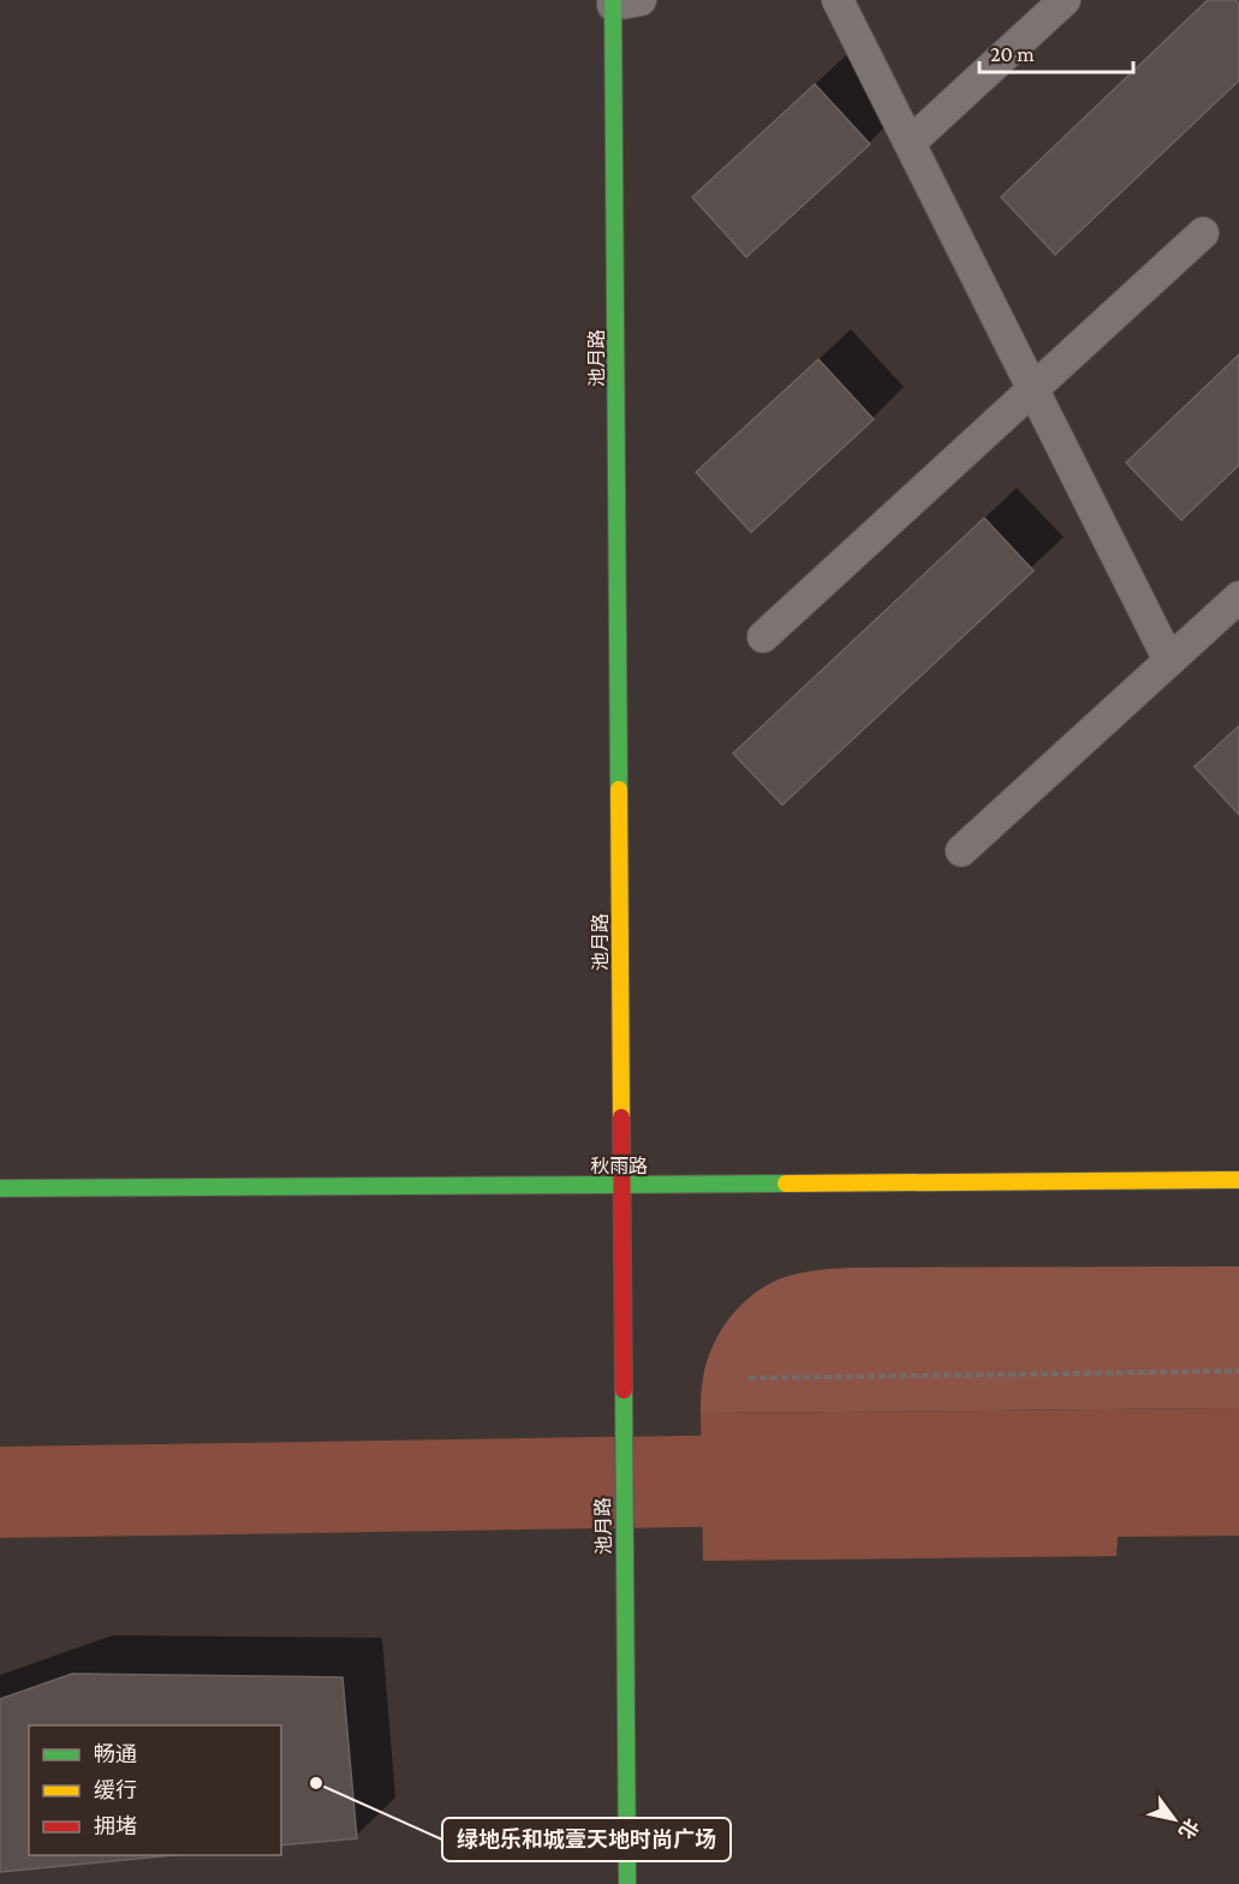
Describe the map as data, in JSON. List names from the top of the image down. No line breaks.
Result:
{"streets":{"street":["池月路","秋雨路"]},"crossings":[["池月路","秋雨路"]],"places":["绿地乐和城壹天地时尚广场"],"legend":["畅通","缓行","拥堵"],"scale_bar":"20 m","north":"bottom right"}
